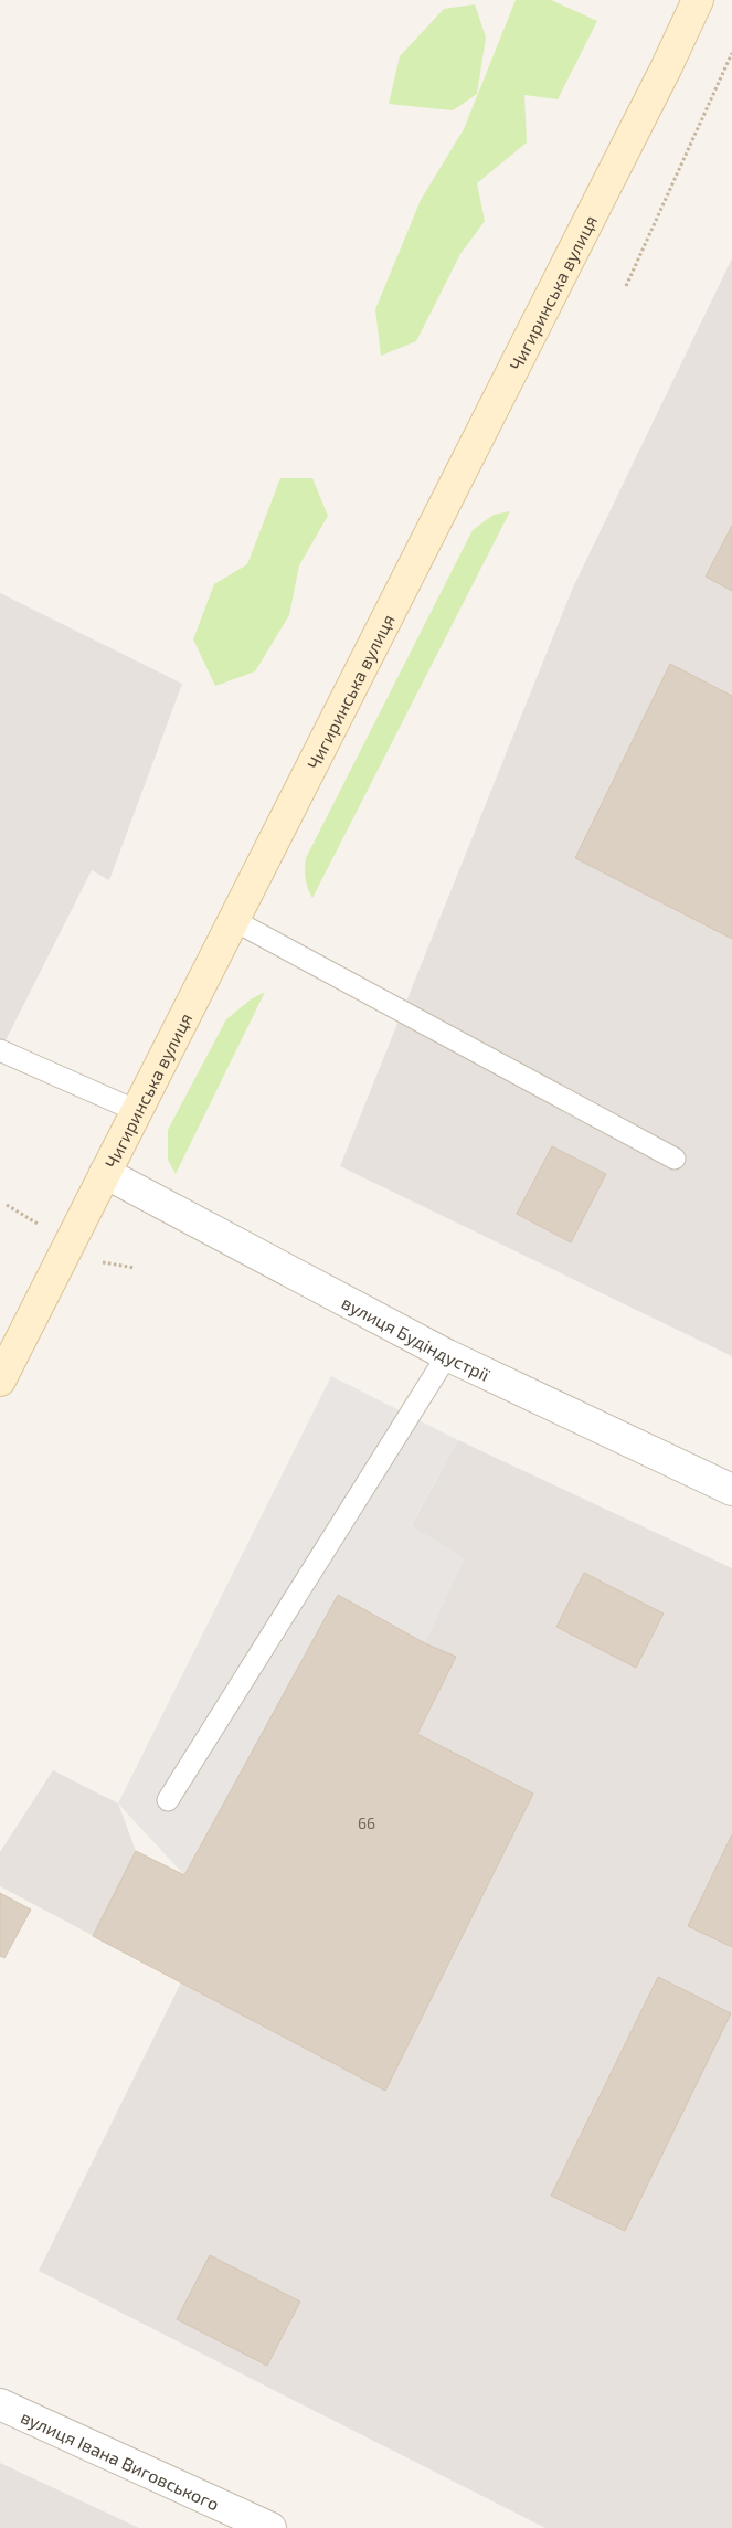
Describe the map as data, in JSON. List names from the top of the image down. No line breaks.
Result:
{"streets":{"main road":["Чигиринська вулиця"],"street":["вулиця Будіндустрії","вулиця Івана Виговського"]},"crossings":[["Чигиринська вулиця","вулиця Будіндустрії"]],"house_numbers":["66"]}
